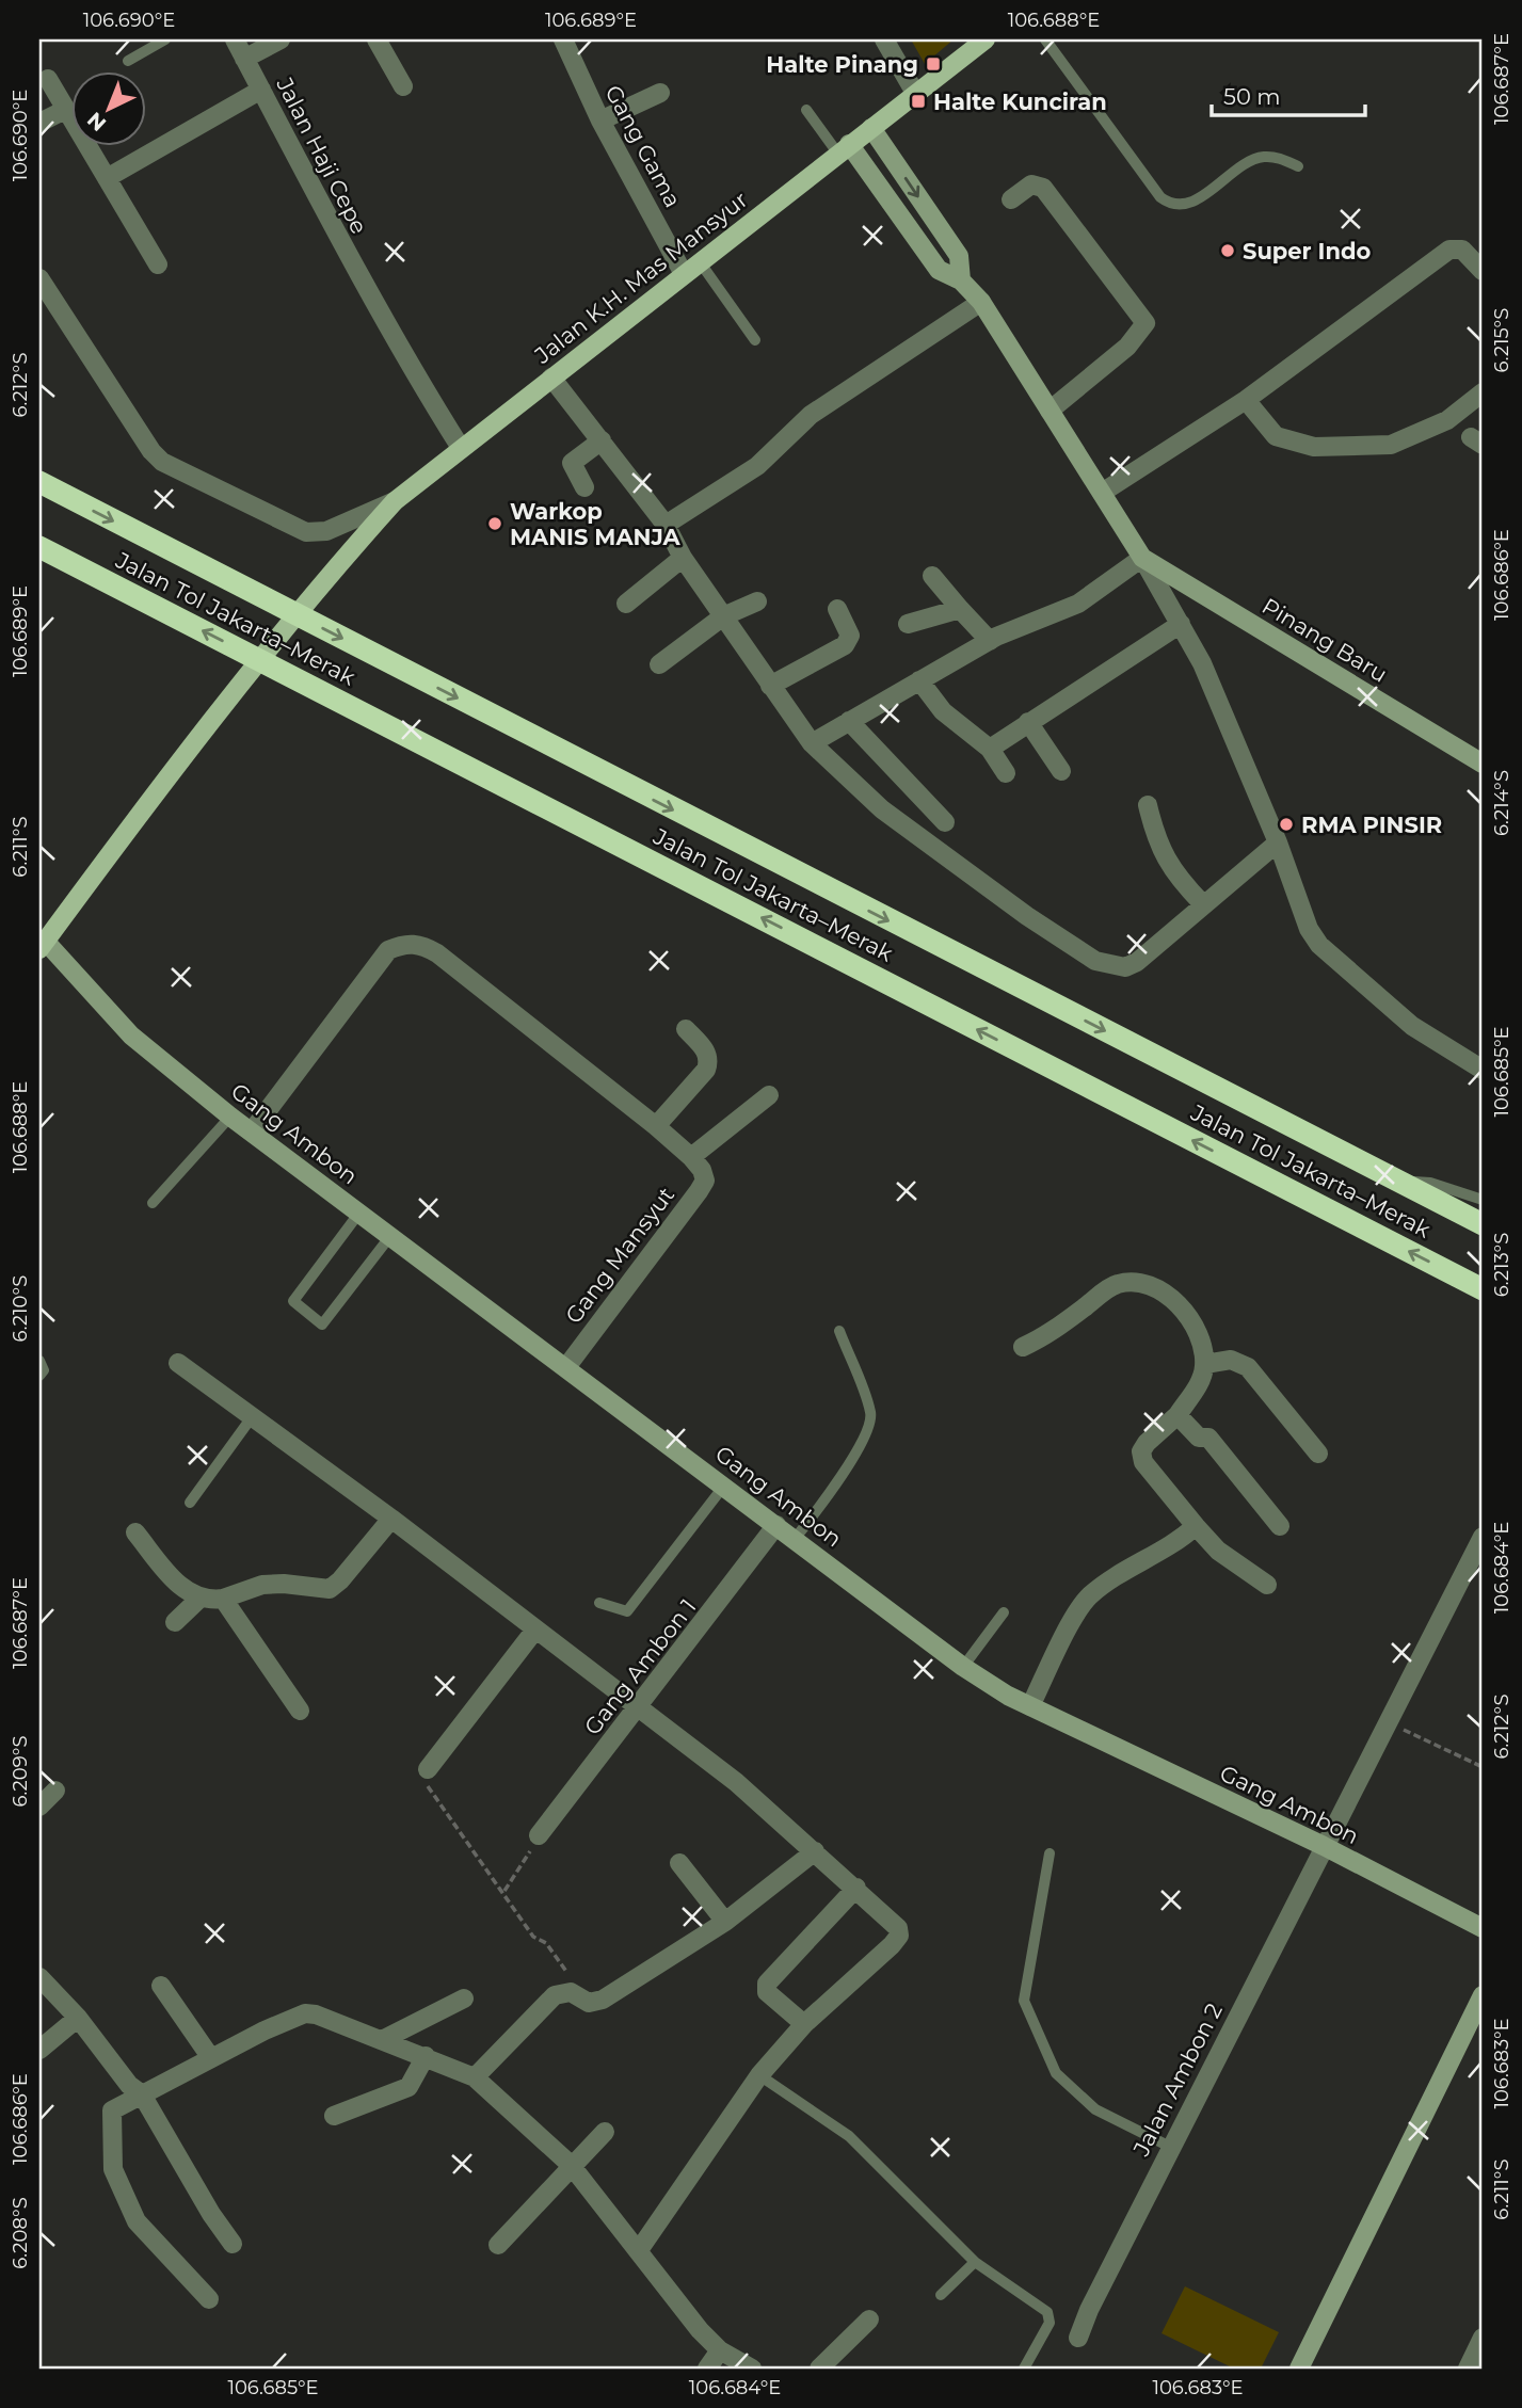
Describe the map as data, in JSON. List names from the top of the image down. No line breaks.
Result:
{"streets":{"highway":["Jalan Tol Jakarta–Merak"],"main road":["Jalan K.H. Mas Mansyur"],"street":["Gang Gama","Jalan Haji Cepe","Pinang Baru","Gang Ambon","Gang Mansyut","Gang Ambon 1","Jalan Ambon 2"]},"crossings":[["Gang Gama","Jalan K.H. Mas Mansyur"],["Jalan Haji Cepe","Jalan K.H. Mas Mansyur"],["Jalan K.H. Mas Mansyur","Gang Ambon"],["Gang Ambon","Gang Mansyut"],["Gang Ambon","Gang Ambon 1"],["Gang Ambon","Jalan Ambon 2"]],"places":{"transit":["Halte Pinang","Halte Kunciran"],"other":["Super Indo","Warkop MANIS MANJA","RMA PINSIR"]},"scale_bar":"50 m","north":"bottom left","coordinates":["106.690°E","106.689°E","106.688°E","106.687°E","6.215°S","6.212°S","106.686°E","6.214°S","6.211°S","106.685°E","6.213°S","6.210°S","106.684°E","6.209°S","106.683°E","6.208°S"]}
